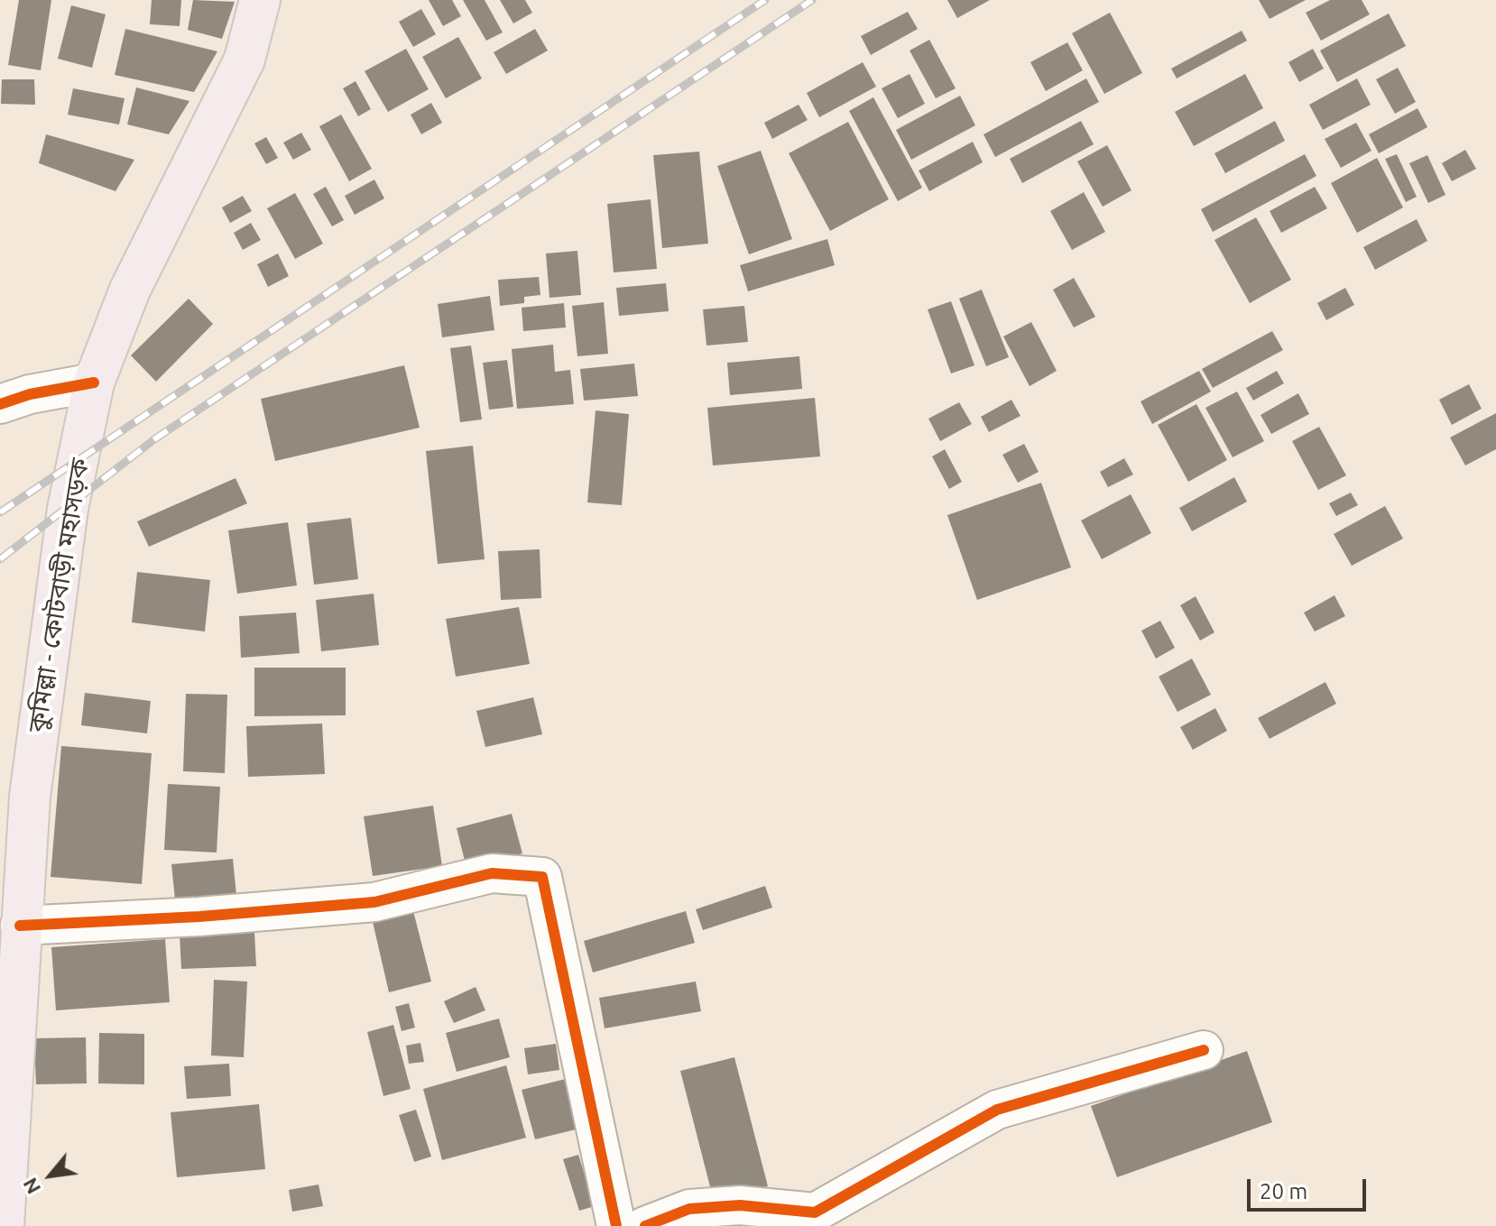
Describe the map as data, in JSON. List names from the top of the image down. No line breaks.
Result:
{"streets":{"main road":["কুমিল্লা - কোটবাড়ী মহাসড়ক"]},"scale_bar":"20 m","north":"bottom left"}
